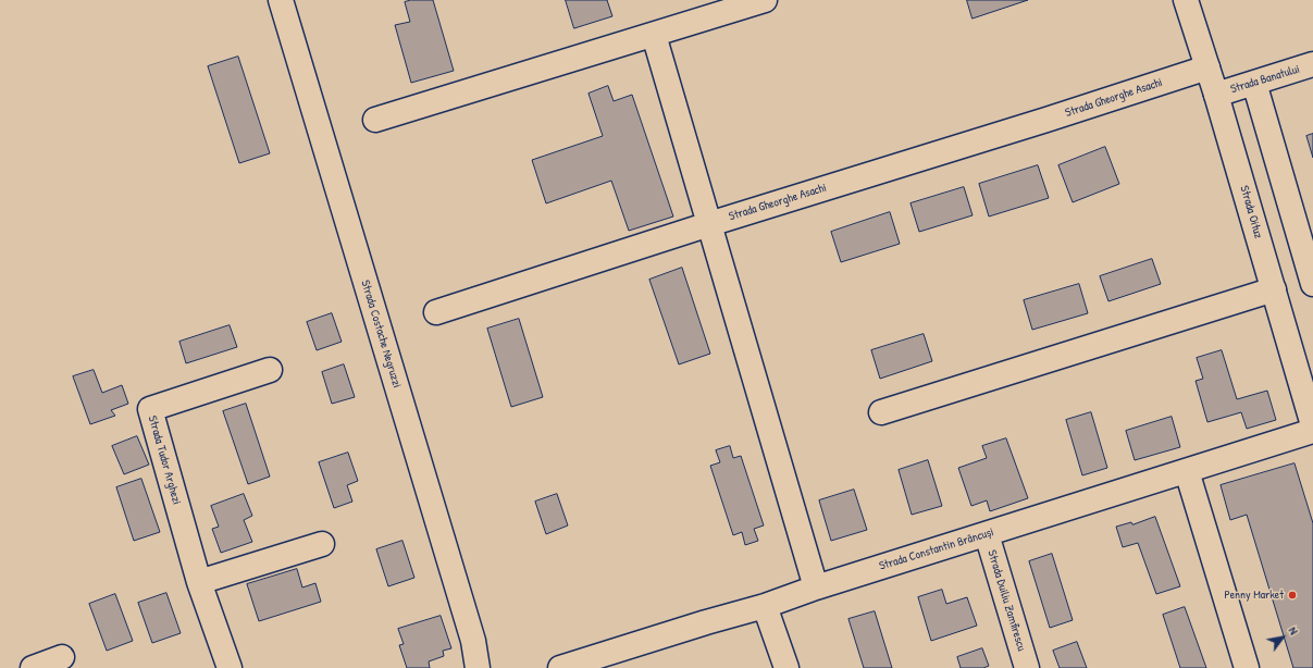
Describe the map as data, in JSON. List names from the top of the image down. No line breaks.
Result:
{"streets":{"street":["Strada Banatului","Strada Gheorghe Asachi","Strada Oituz","Strada Costache Negruzzi","Strada Tudor Arghezi","Strada Constantin Brâncuși","Strada Duiliu Zamfirescu"]},"crossings":[["Strada Banatului","Strada Oituz"],["Strada Gheorghe Asachi","Strada Oituz"],["Strada Constantin Brâncuși","Strada Duiliu Zamfirescu"]],"places":["Penny Market"],"north":"top right"}
